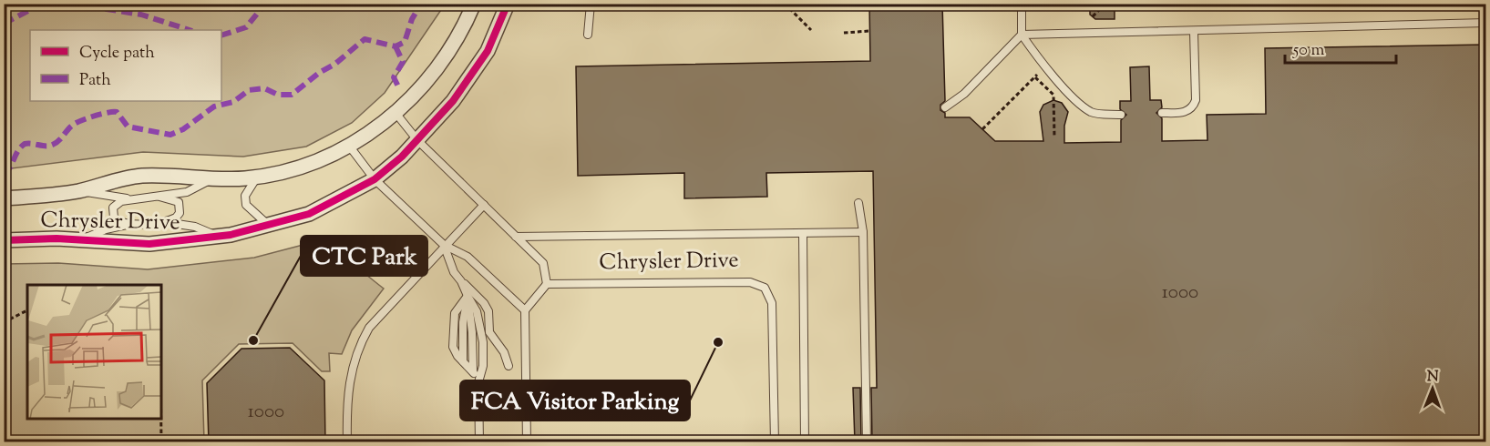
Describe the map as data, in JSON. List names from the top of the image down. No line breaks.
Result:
{"streets":{"street":["Chrysler Drive"]},"places":["CTC Park","FCA Visitor Parking"],"house_numbers":["1000","1000"],"legend":["Cycle path","Path"],"scale_bar":"50 m","north":"top"}
